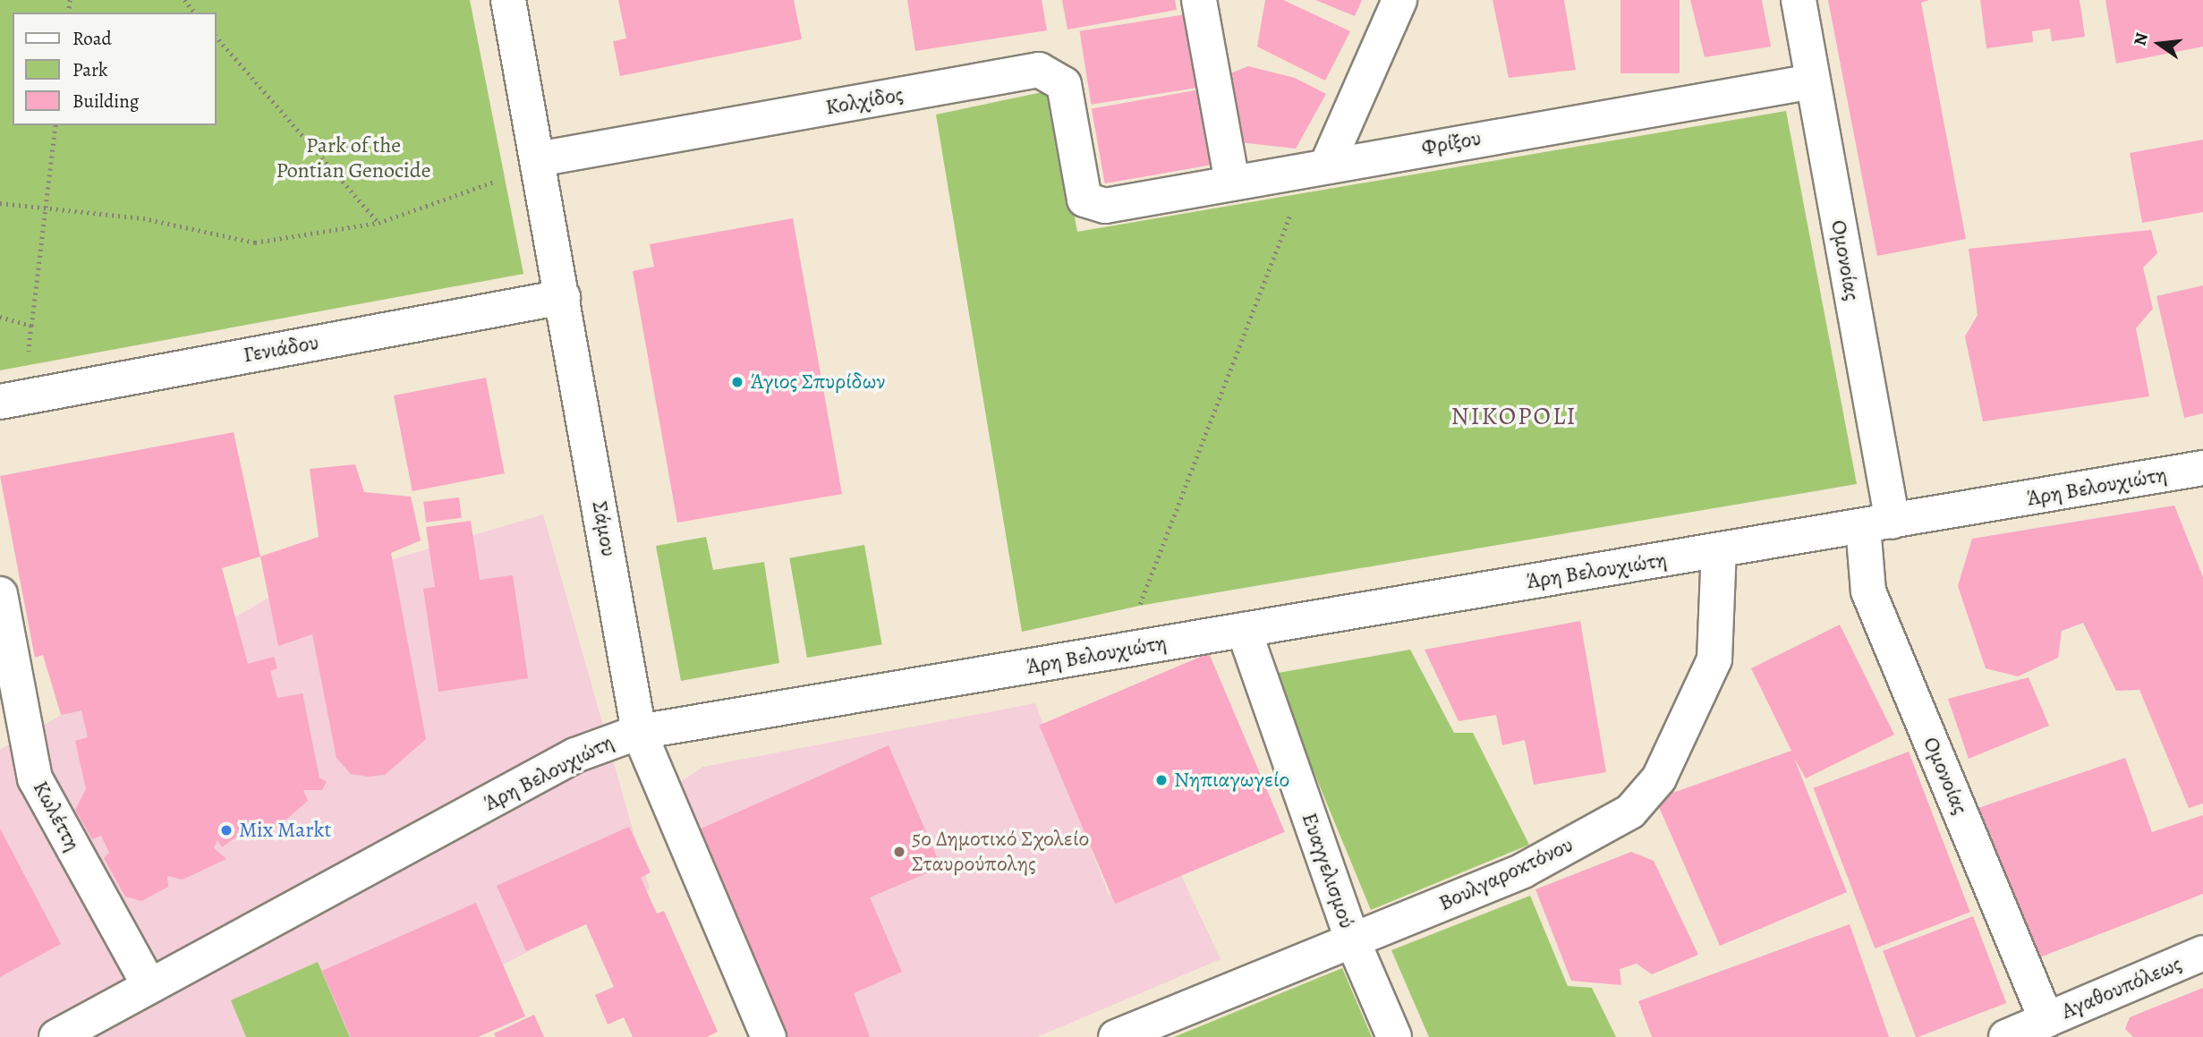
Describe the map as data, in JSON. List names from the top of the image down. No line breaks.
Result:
{"streets":{"street":["Κολχίδος","Φρίξου","Ομονοίας","Γενιάδου","Άρη Βελουχιώτη","Σάμου","Κωλέττη","Ευαγγελισμού","Βουλγαροκτόνου","Αγαθουπόλεως"]},"crossings":[["Κολχίδος","Φρίξου"],["Κολχίδος","Σάμου"],["Φρίξου","Ομονοίας"],["Ομονοίας","Άρη Βελουχιώτη"],["Ομονοίας","Αγαθουπόλεως"],["Γενιάδου","Σάμου"],["Άρη Βελουχιώτη","Σάμου"],["Άρη Βελουχιώτη","Κωλέττη"],["Άρη Βελουχιώτη","Ευαγγελισμού"],["Άρη Βελουχιώτη","Βουλγαροκτόνου"],["Ευαγγελισμού","Βουλγαροκτόνου"]],"districts":["NIKOPOLI"],"parks":["Park of the Pontian Genocide"],"places":["Άγιος Σπυρίδων","Νηπιαγωγείο","Mix Markt","5ο Δημοτικό Σχολείο Σταυρούπολης"],"legend":["Road","Park","Building"],"north":"left"}
